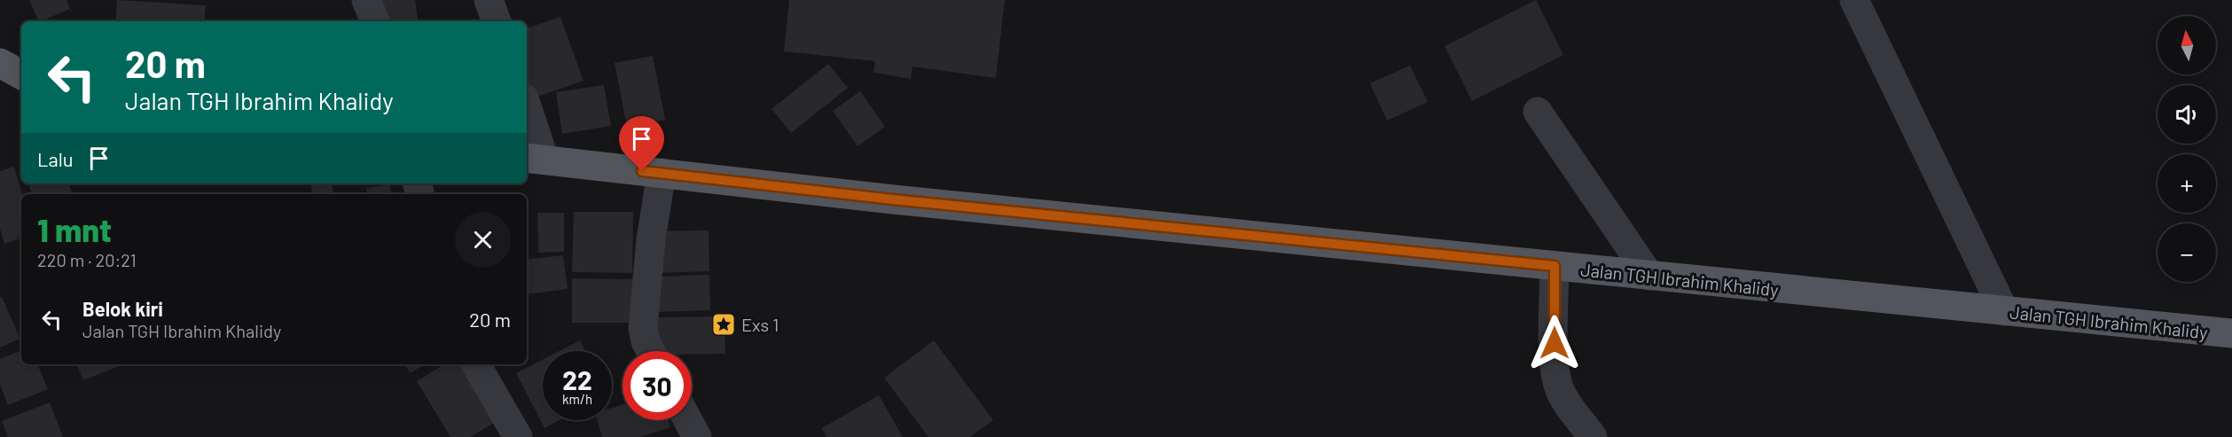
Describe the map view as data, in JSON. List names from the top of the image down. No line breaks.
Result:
{"streets":{"main road":["Jalan TGH Ibrahim Khalidy"]},"places":{"place":["Exs 1"]},"north":"top","page":{"map_buttons":["+","−"],"turn":["20 m","Jalan TGH Ibrahim Khalidy"],"then":"Lalu","heading":["1 mnt","220 m · 20:21"],"list":[{"name":"Belok kiri","note":"Jalan TGH Ibrahim Khalidy","value":"20 m"}],"speed":"22 km/h","limit":"30"}}
